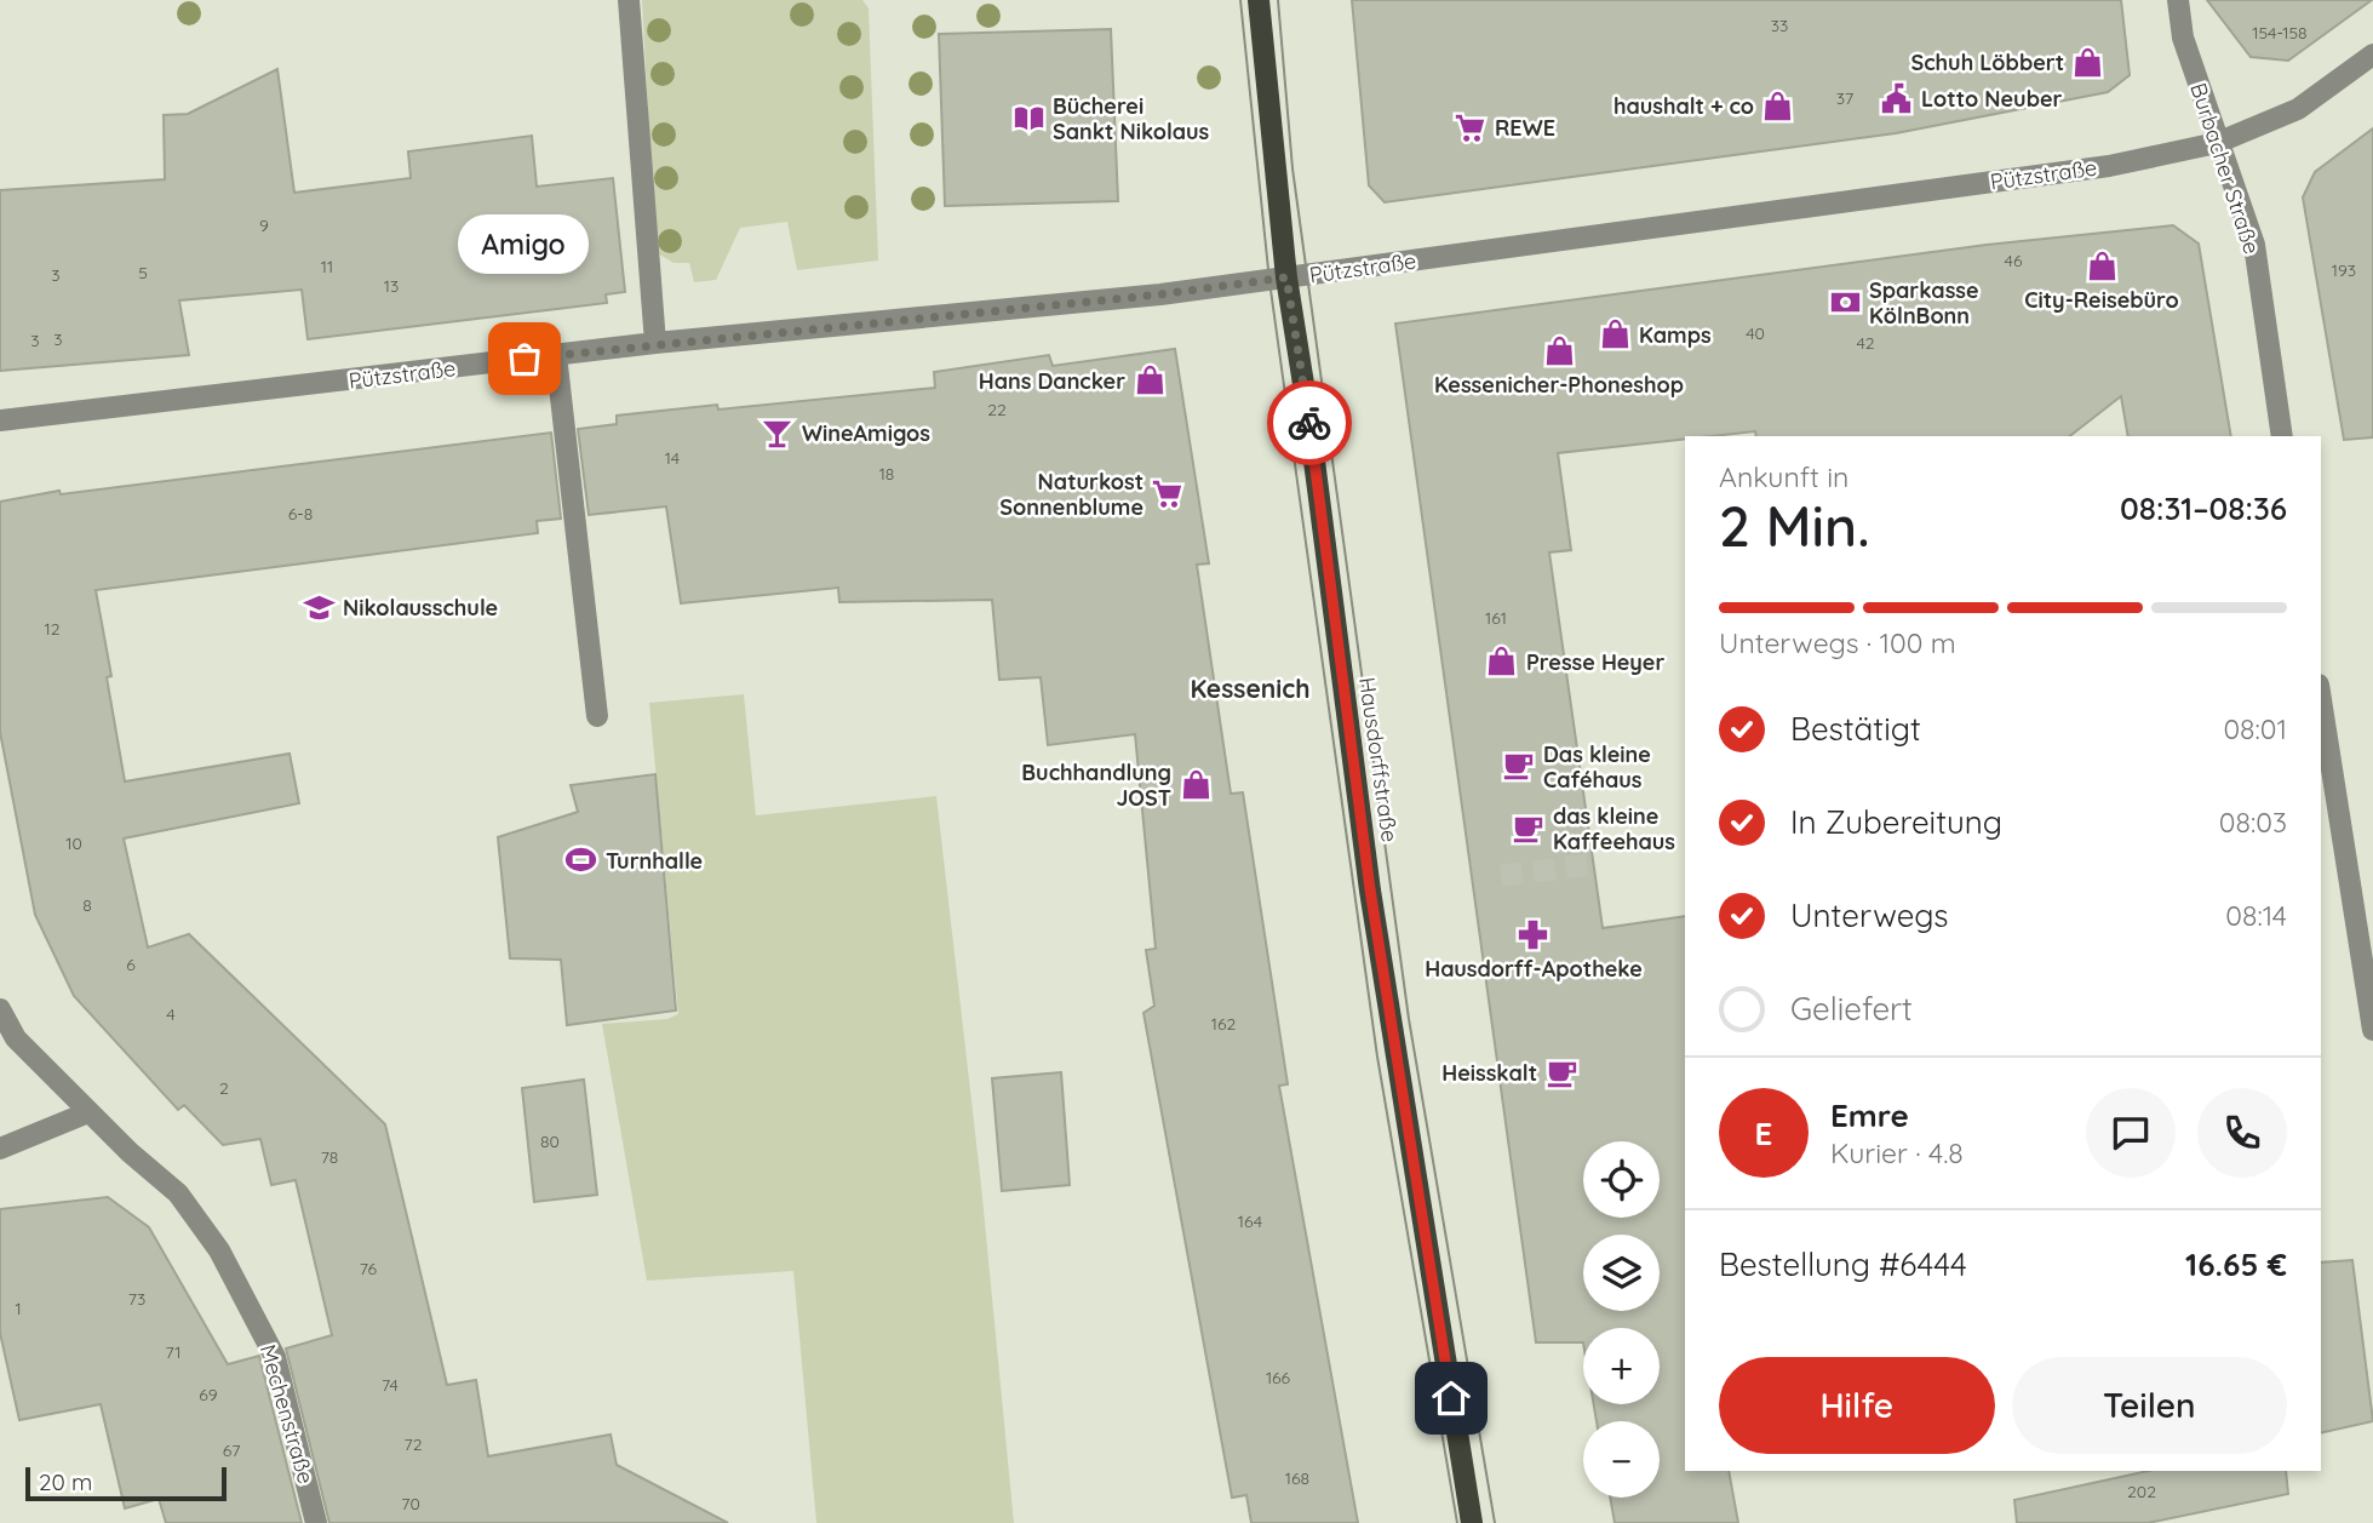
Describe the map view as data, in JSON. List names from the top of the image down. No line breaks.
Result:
{"streets":{"main road":["Hausdorffstraße"],"street":["Burbacher Straße","Pützstraße","Mechenstraße"]},"crossings":[["Burbacher Straße","Pützstraße"],["Pützstraße","Hausdorffstraße"]],"districts":["Kessenich"],"places":{"shop":["Schuh Löbbert","haushalt + co","City-Reisebüro","Kamps","Kessenicher-Phoneshop","Hans Dancker","Presse Heyer","Buchhandlung JOST"],"public building":["Lotto Neuber"],"library":["Bücherei Sankt Nikolaus"],"supermarket":["REWE","Naturkost Sonnenblume"],"bank":["Sparkasse KölnBonn"],"other":["Amigo"],"bar":["WineAmigos"],"school or university":["Nikolausschule"],"cafe":["Das kleine Caféhaus","das kleine Kaffeehaus","Heisskalt"],"sports":["Turnhalle"],"pharmacy":["Hausdorff-Apotheke"]},"house_numbers":["33","154-158","37","9","46","11","193","5","3","13","40","3","3","42","22","14","18","6-8","161","12","10","8","6","4","162","2","80","78","164","76","73","1","71","166","74","69","72","67","168","202","70"],"scale_bar":"20 m","page":{"bubble":"Amigo","heading":["2 Min.","Ankunft in","08:31–08:36"],"panel":["Emre","Kurier · 4.8","Bestellung #6444","16.65 €"],"bar":"Unterwegs · 100 m","list":[["Bestätigt","08:01"],["In Zubereitung","08:03"],["Unterwegs","08:14"],"Geliefert"],"round":"E","map_buttons":["+","−"],"buttons":["Hilfe","Teilen"],"scale":"20 m"}}
